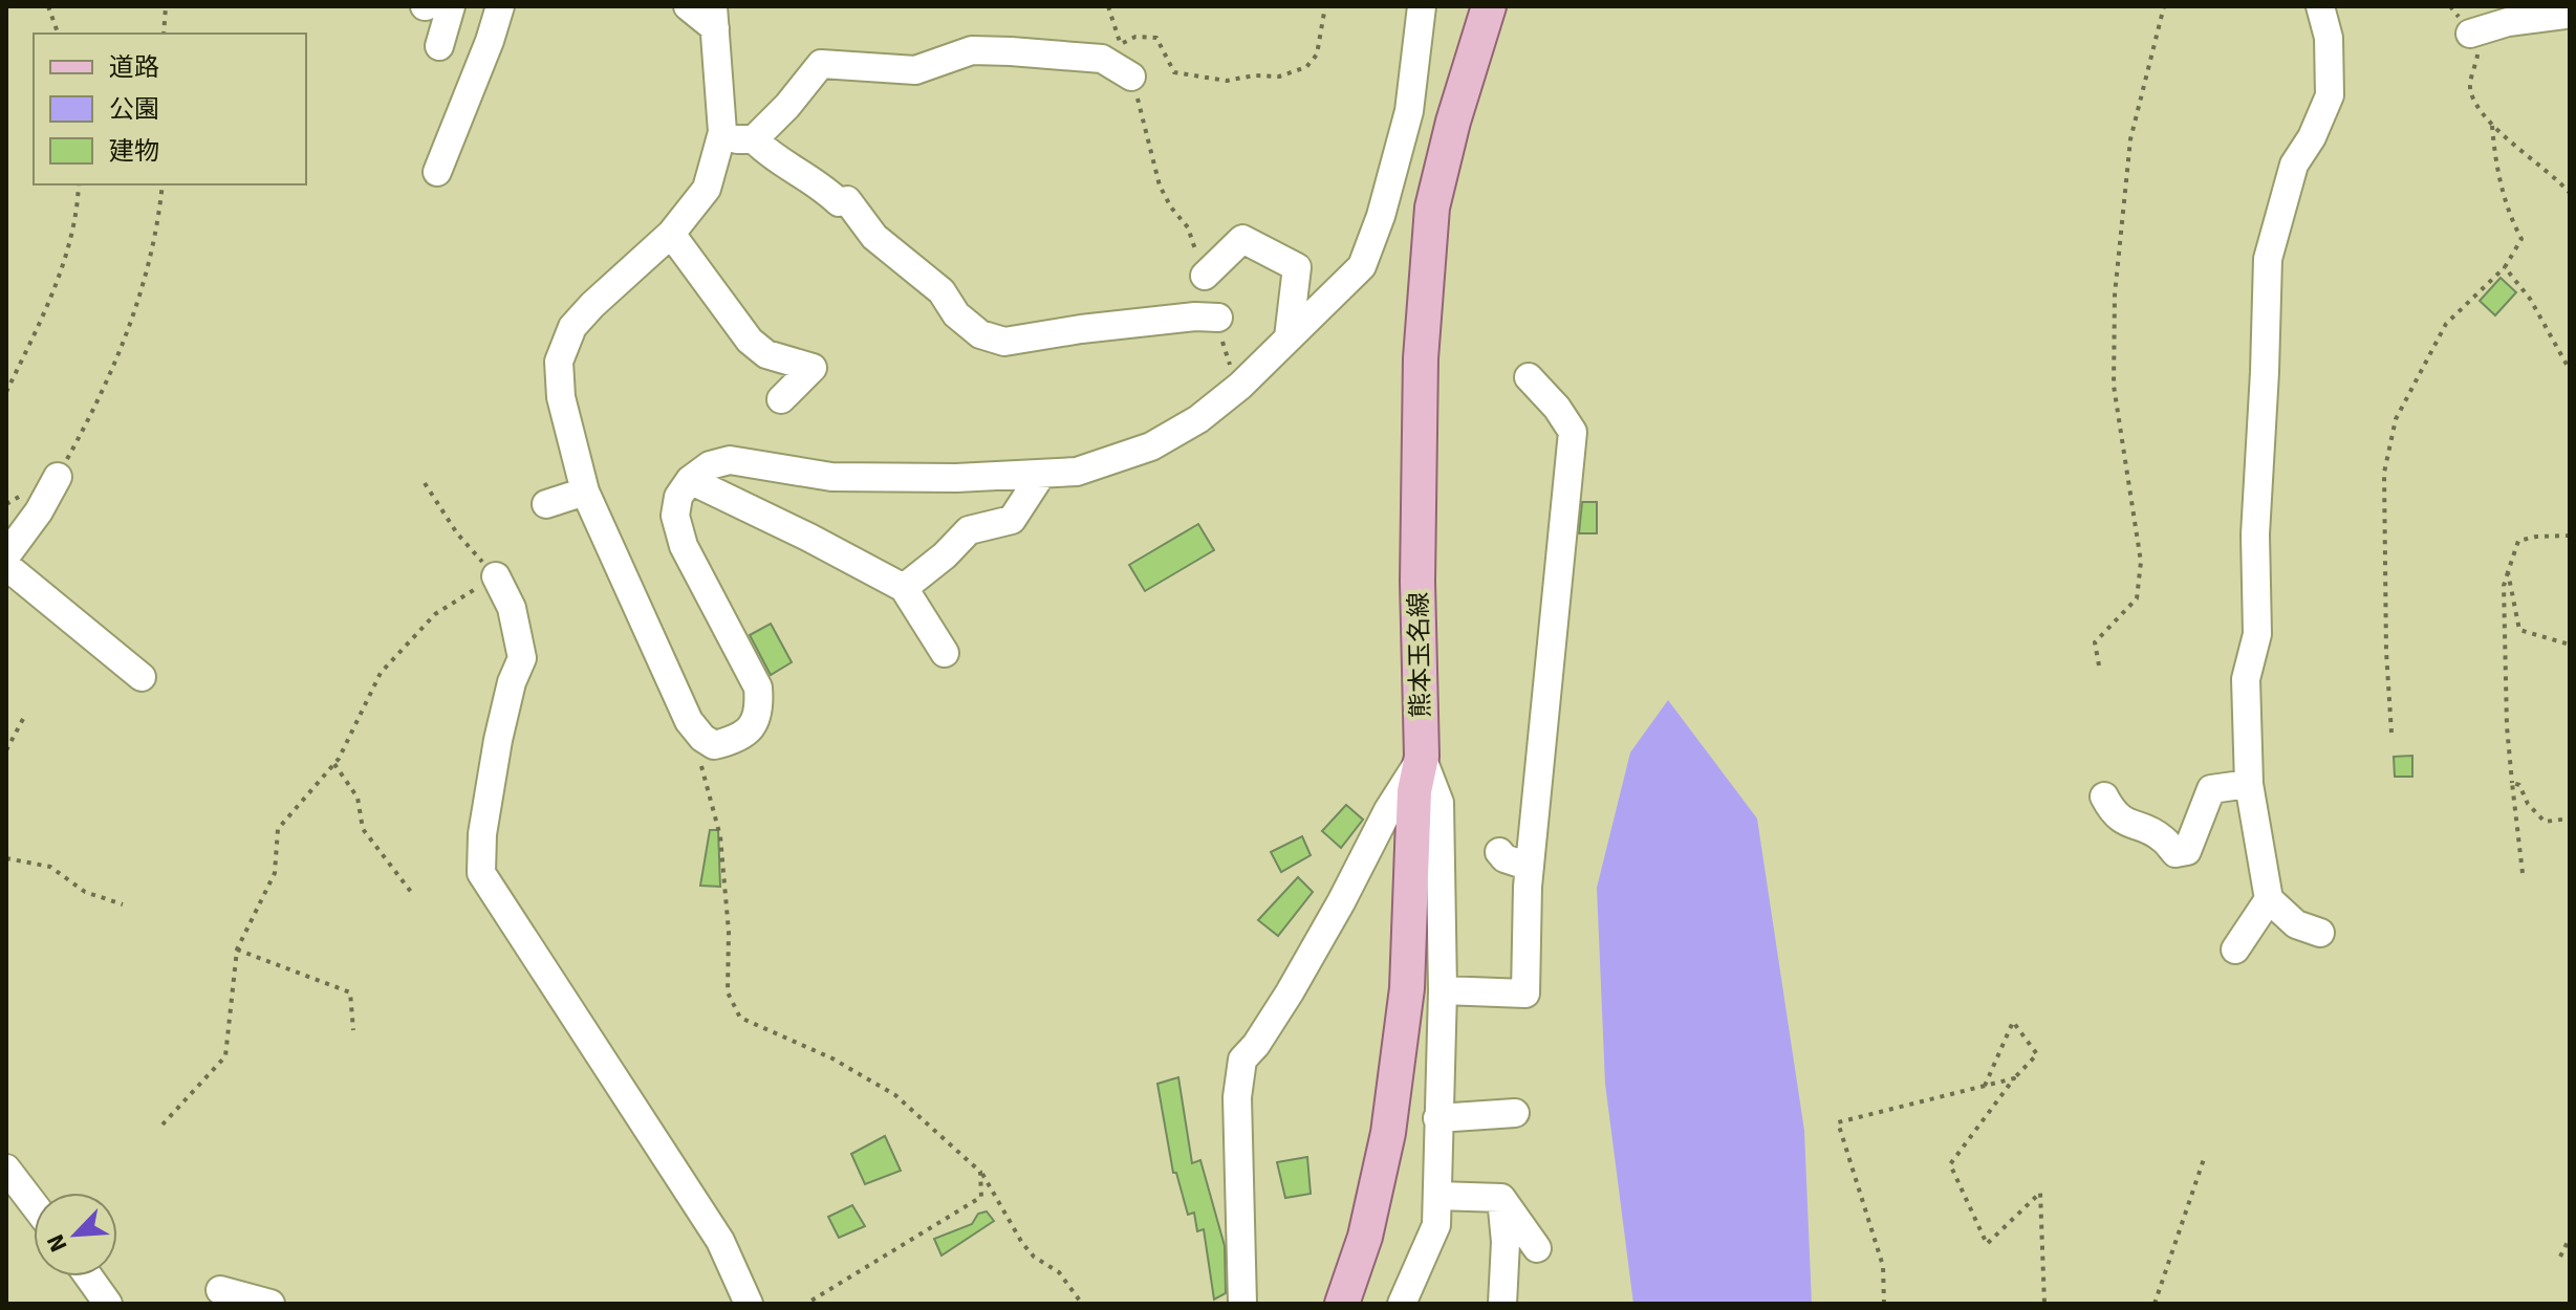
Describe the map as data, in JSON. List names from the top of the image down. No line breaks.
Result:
{"streets":{"main road":["熊本玉名線"]},"legend":["道路","公園","建物"],"north":"bottom left"}
